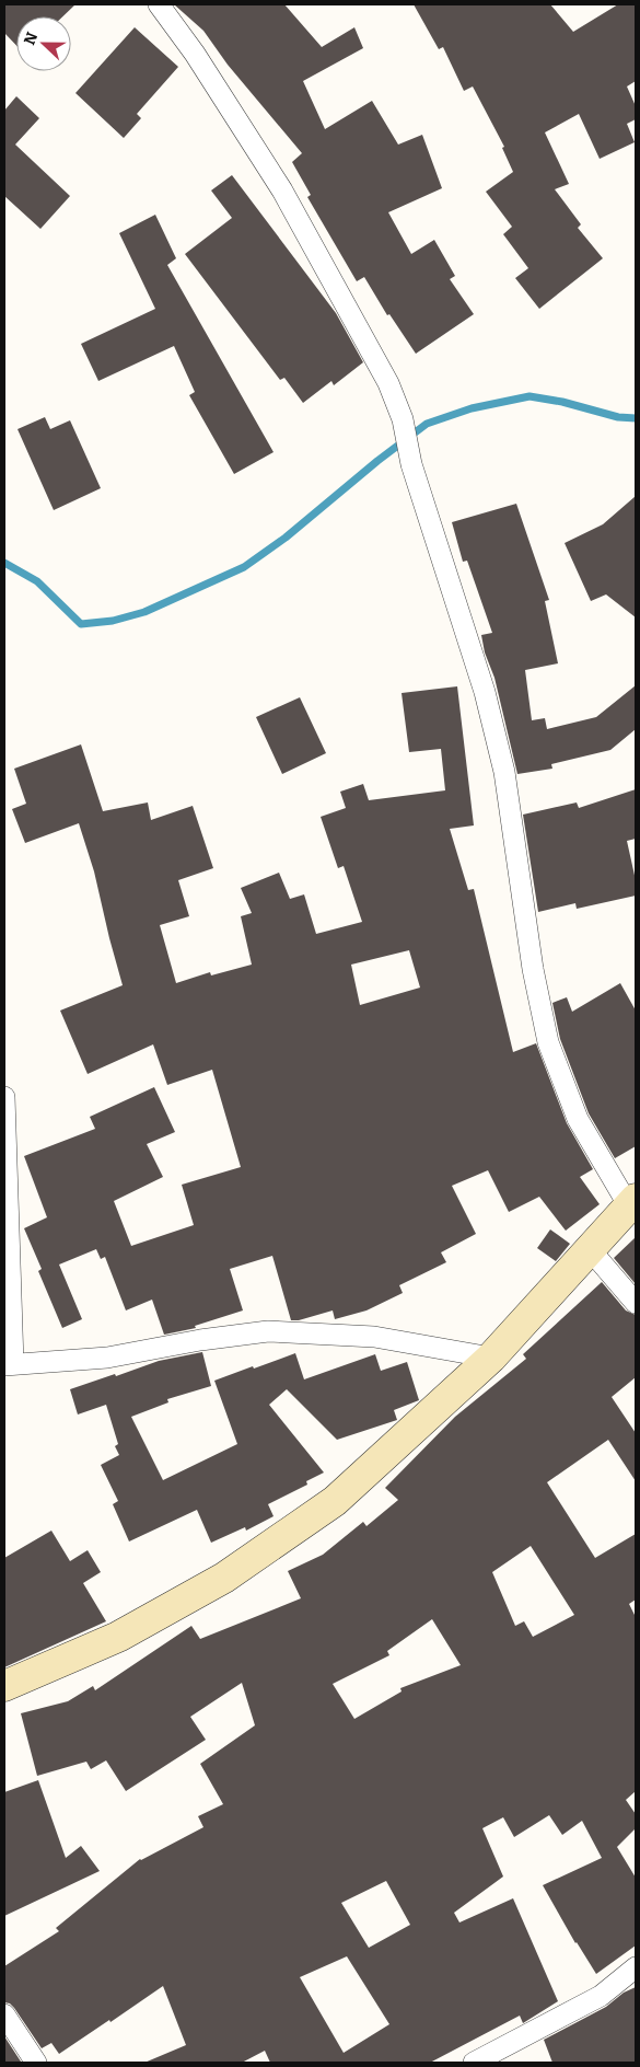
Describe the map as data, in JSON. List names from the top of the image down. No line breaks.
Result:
{"north":"left"}
